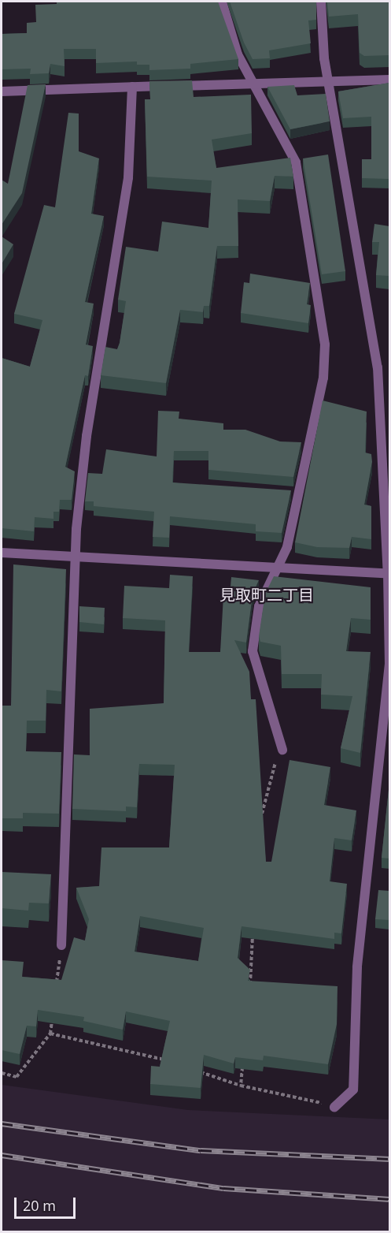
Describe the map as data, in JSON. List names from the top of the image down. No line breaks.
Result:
{"districts":["見取町二丁目"],"scale_bar":"20 m"}
